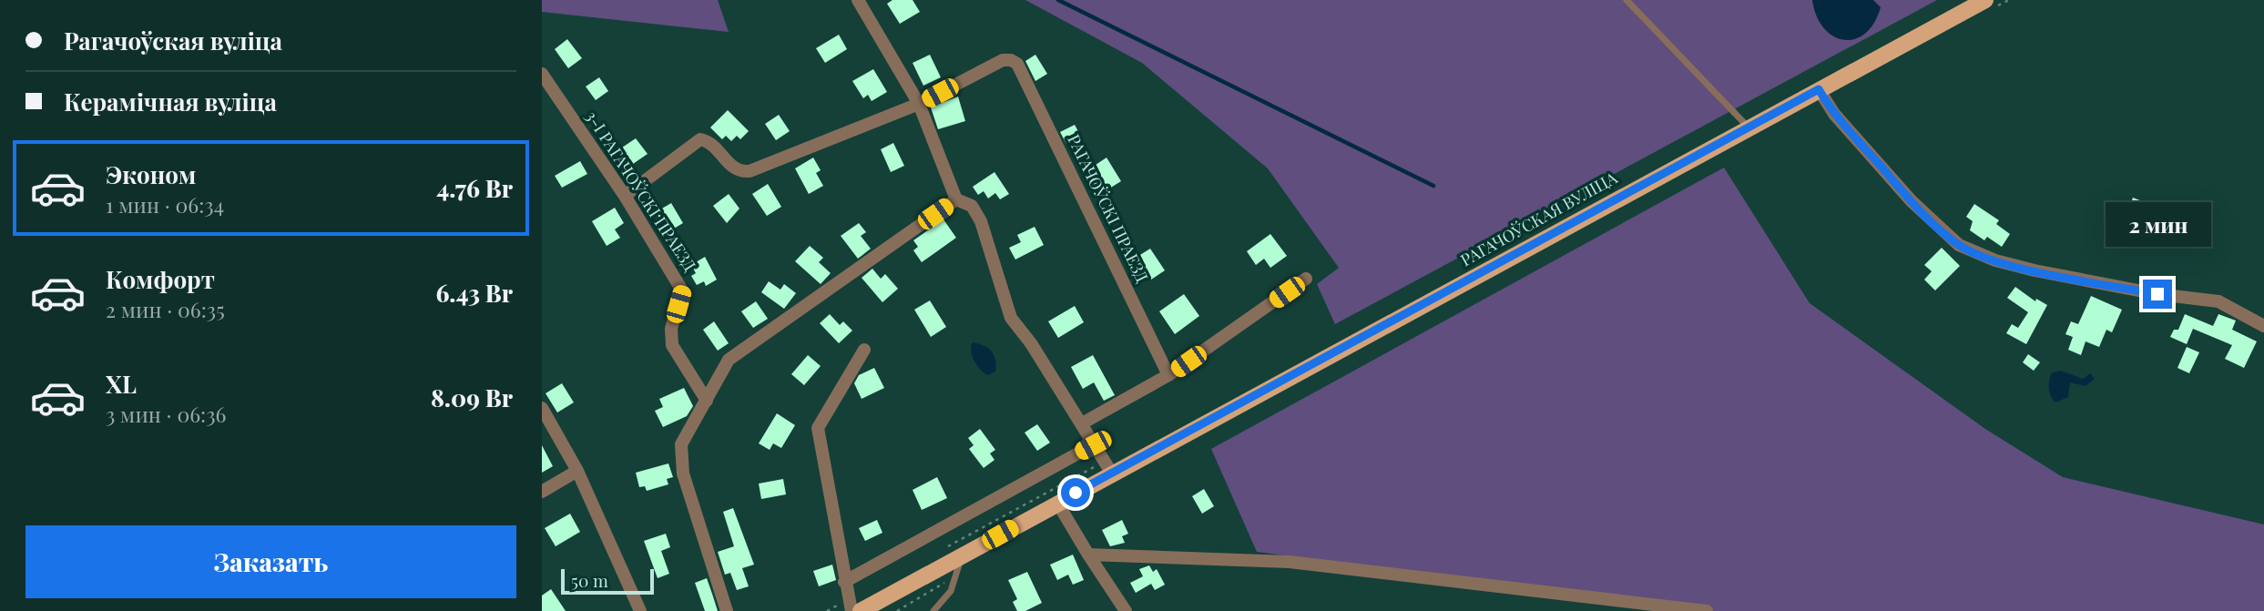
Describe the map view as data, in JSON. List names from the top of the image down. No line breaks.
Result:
{"streets":{"main road":["РАГАЧОЎСКАЯ ВУЛІЦА"],"street":["3-І РАГАЧОЎСКІ ПРАЕЗД","РАГАЧОЎСКІ ПРАЕЗД"]},"scale_bar":"50 m","page":{"banner":["Рагачоўская вуліца","Керамічная вуліца"],"list":[{"name":"Эконом","note":"1 мин · 06:34","value":"4.76 Br"},{"name":"Комфорт","note":"2 мин · 06:35","value":"6.43 Br"},{"name":"XL","note":"3 мин · 06:36","value":"8.09 Br"}],"bubble":"2 мин","buttons":"Заказать","scale":"50 m"}}
